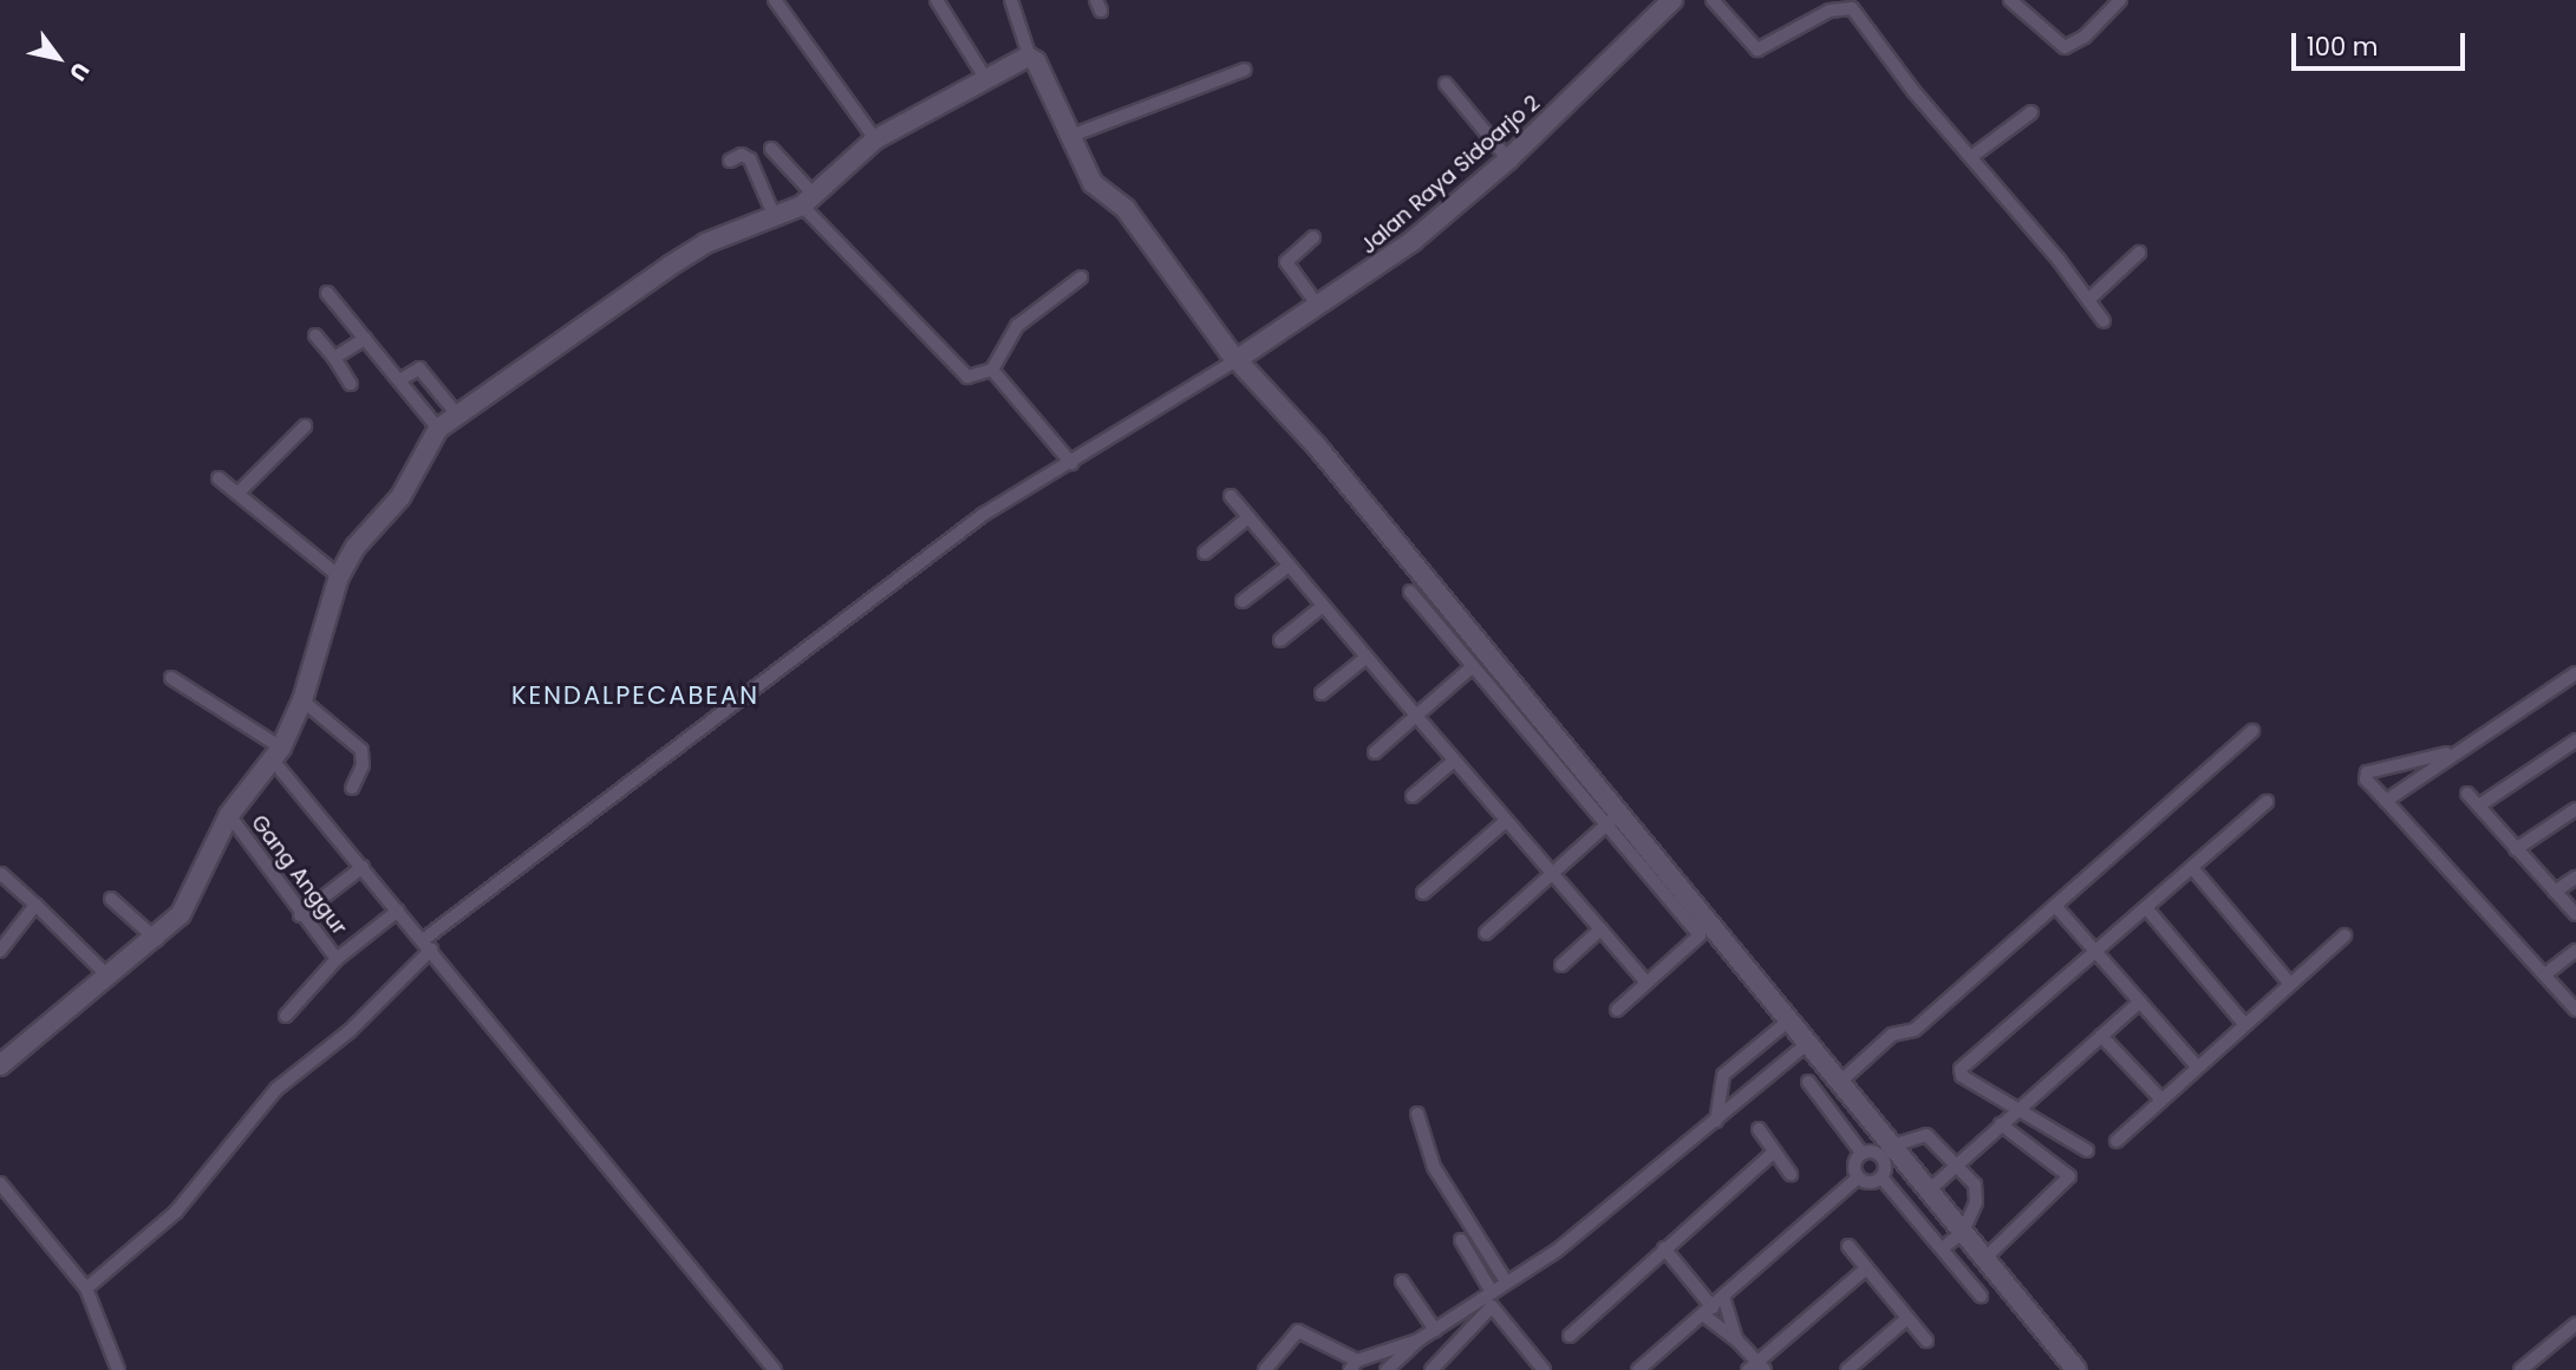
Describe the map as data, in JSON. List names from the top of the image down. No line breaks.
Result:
{"streets":{"street":["Jalan Raya Sidoarjo 2","Gang Anggur"]},"districts":["KENDALPECABEAN"],"scale_bar":"100 m","north":"bottom right"}
